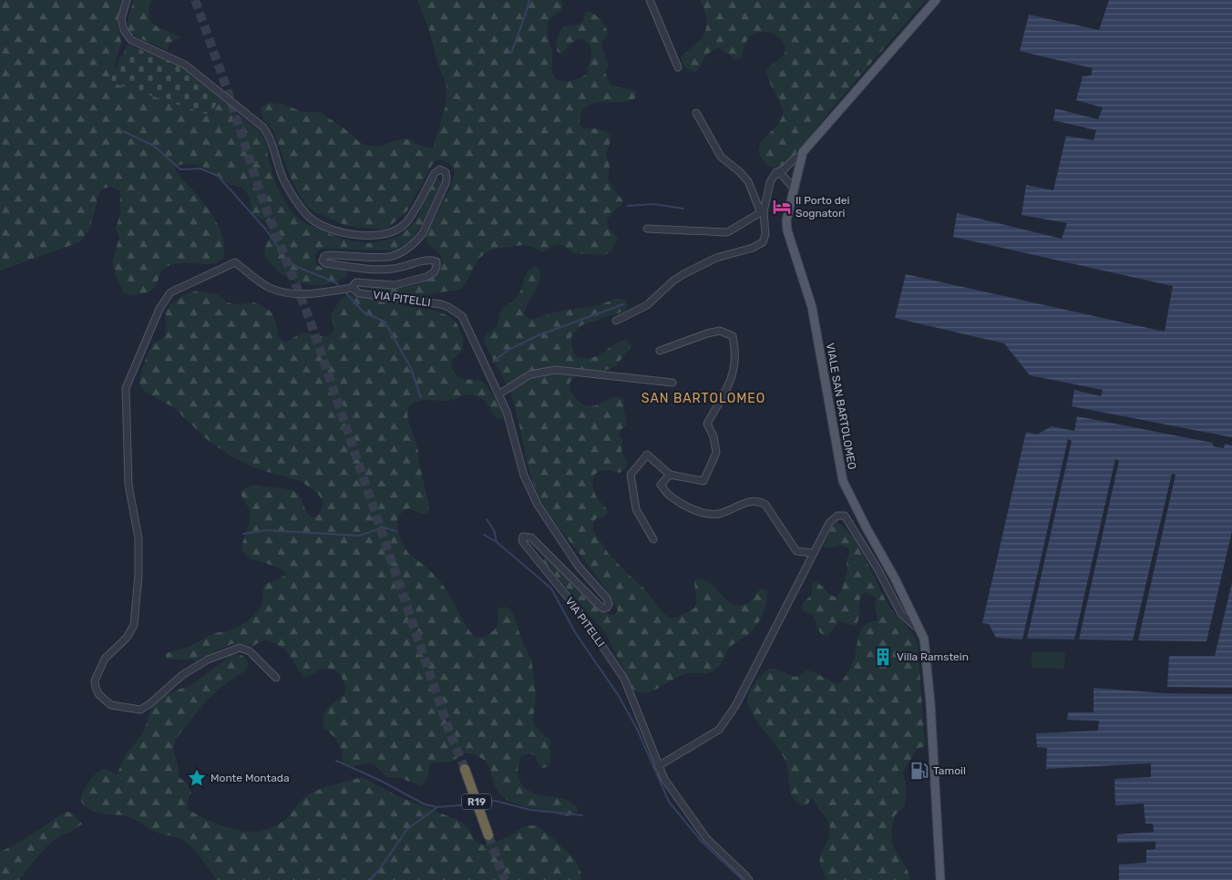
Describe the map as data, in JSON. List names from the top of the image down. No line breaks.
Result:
{"streets":{"highway":["R19"],"main road":["VIALE SAN BARTOLOMEO"],"street":["VIA PITELLI"]},"districts":["SAN BARTOLOMEO"],"places":{"hotel":["Il Porto dei Sognatori"],"building":["Villa Ramstein"],"fuel station":["Tamoil"],"place":["Monte Montada"]}}
